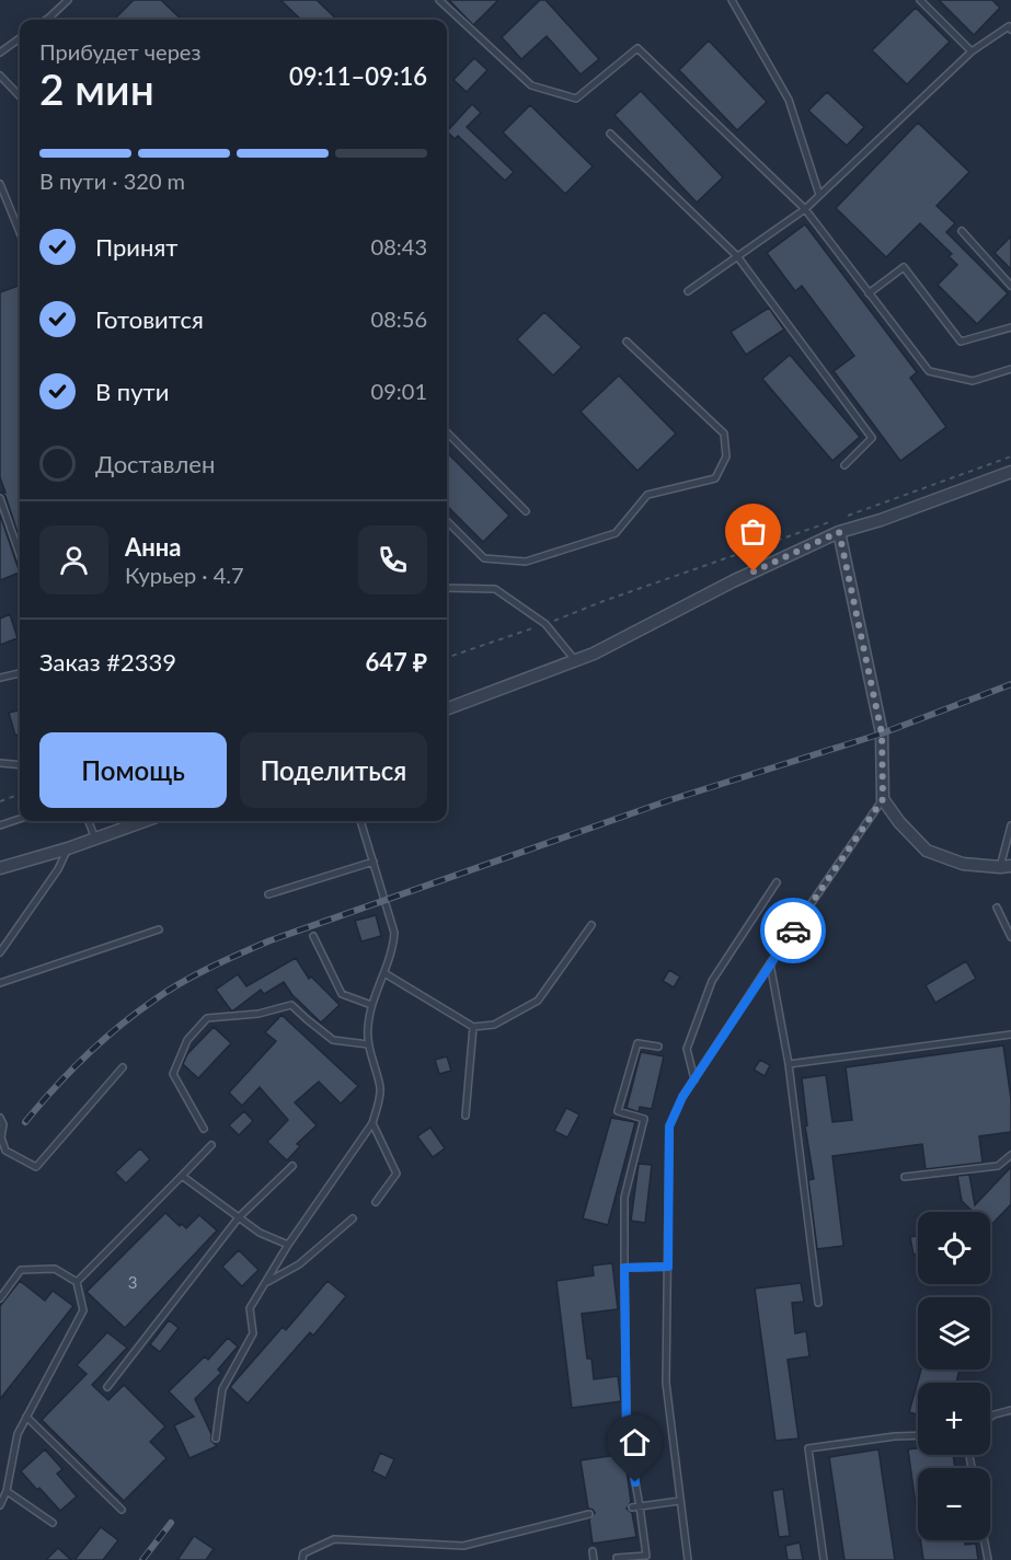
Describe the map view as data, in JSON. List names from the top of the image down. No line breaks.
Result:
{"house_numbers":["3"],"page":{"heading":["2 мин","Прибудет через","09:11–09:16"],"panel":["Анна","Курьер · 4.7","Заказ #2339","647 ₽"],"bar":"В пути · 320 m","list":[["Принят","08:43"],["Готовится","08:56"],["В пути","09:01"],"Доставлен"],"buttons":["Помощь","Поделиться"],"map_buttons":["+","−"]}}
